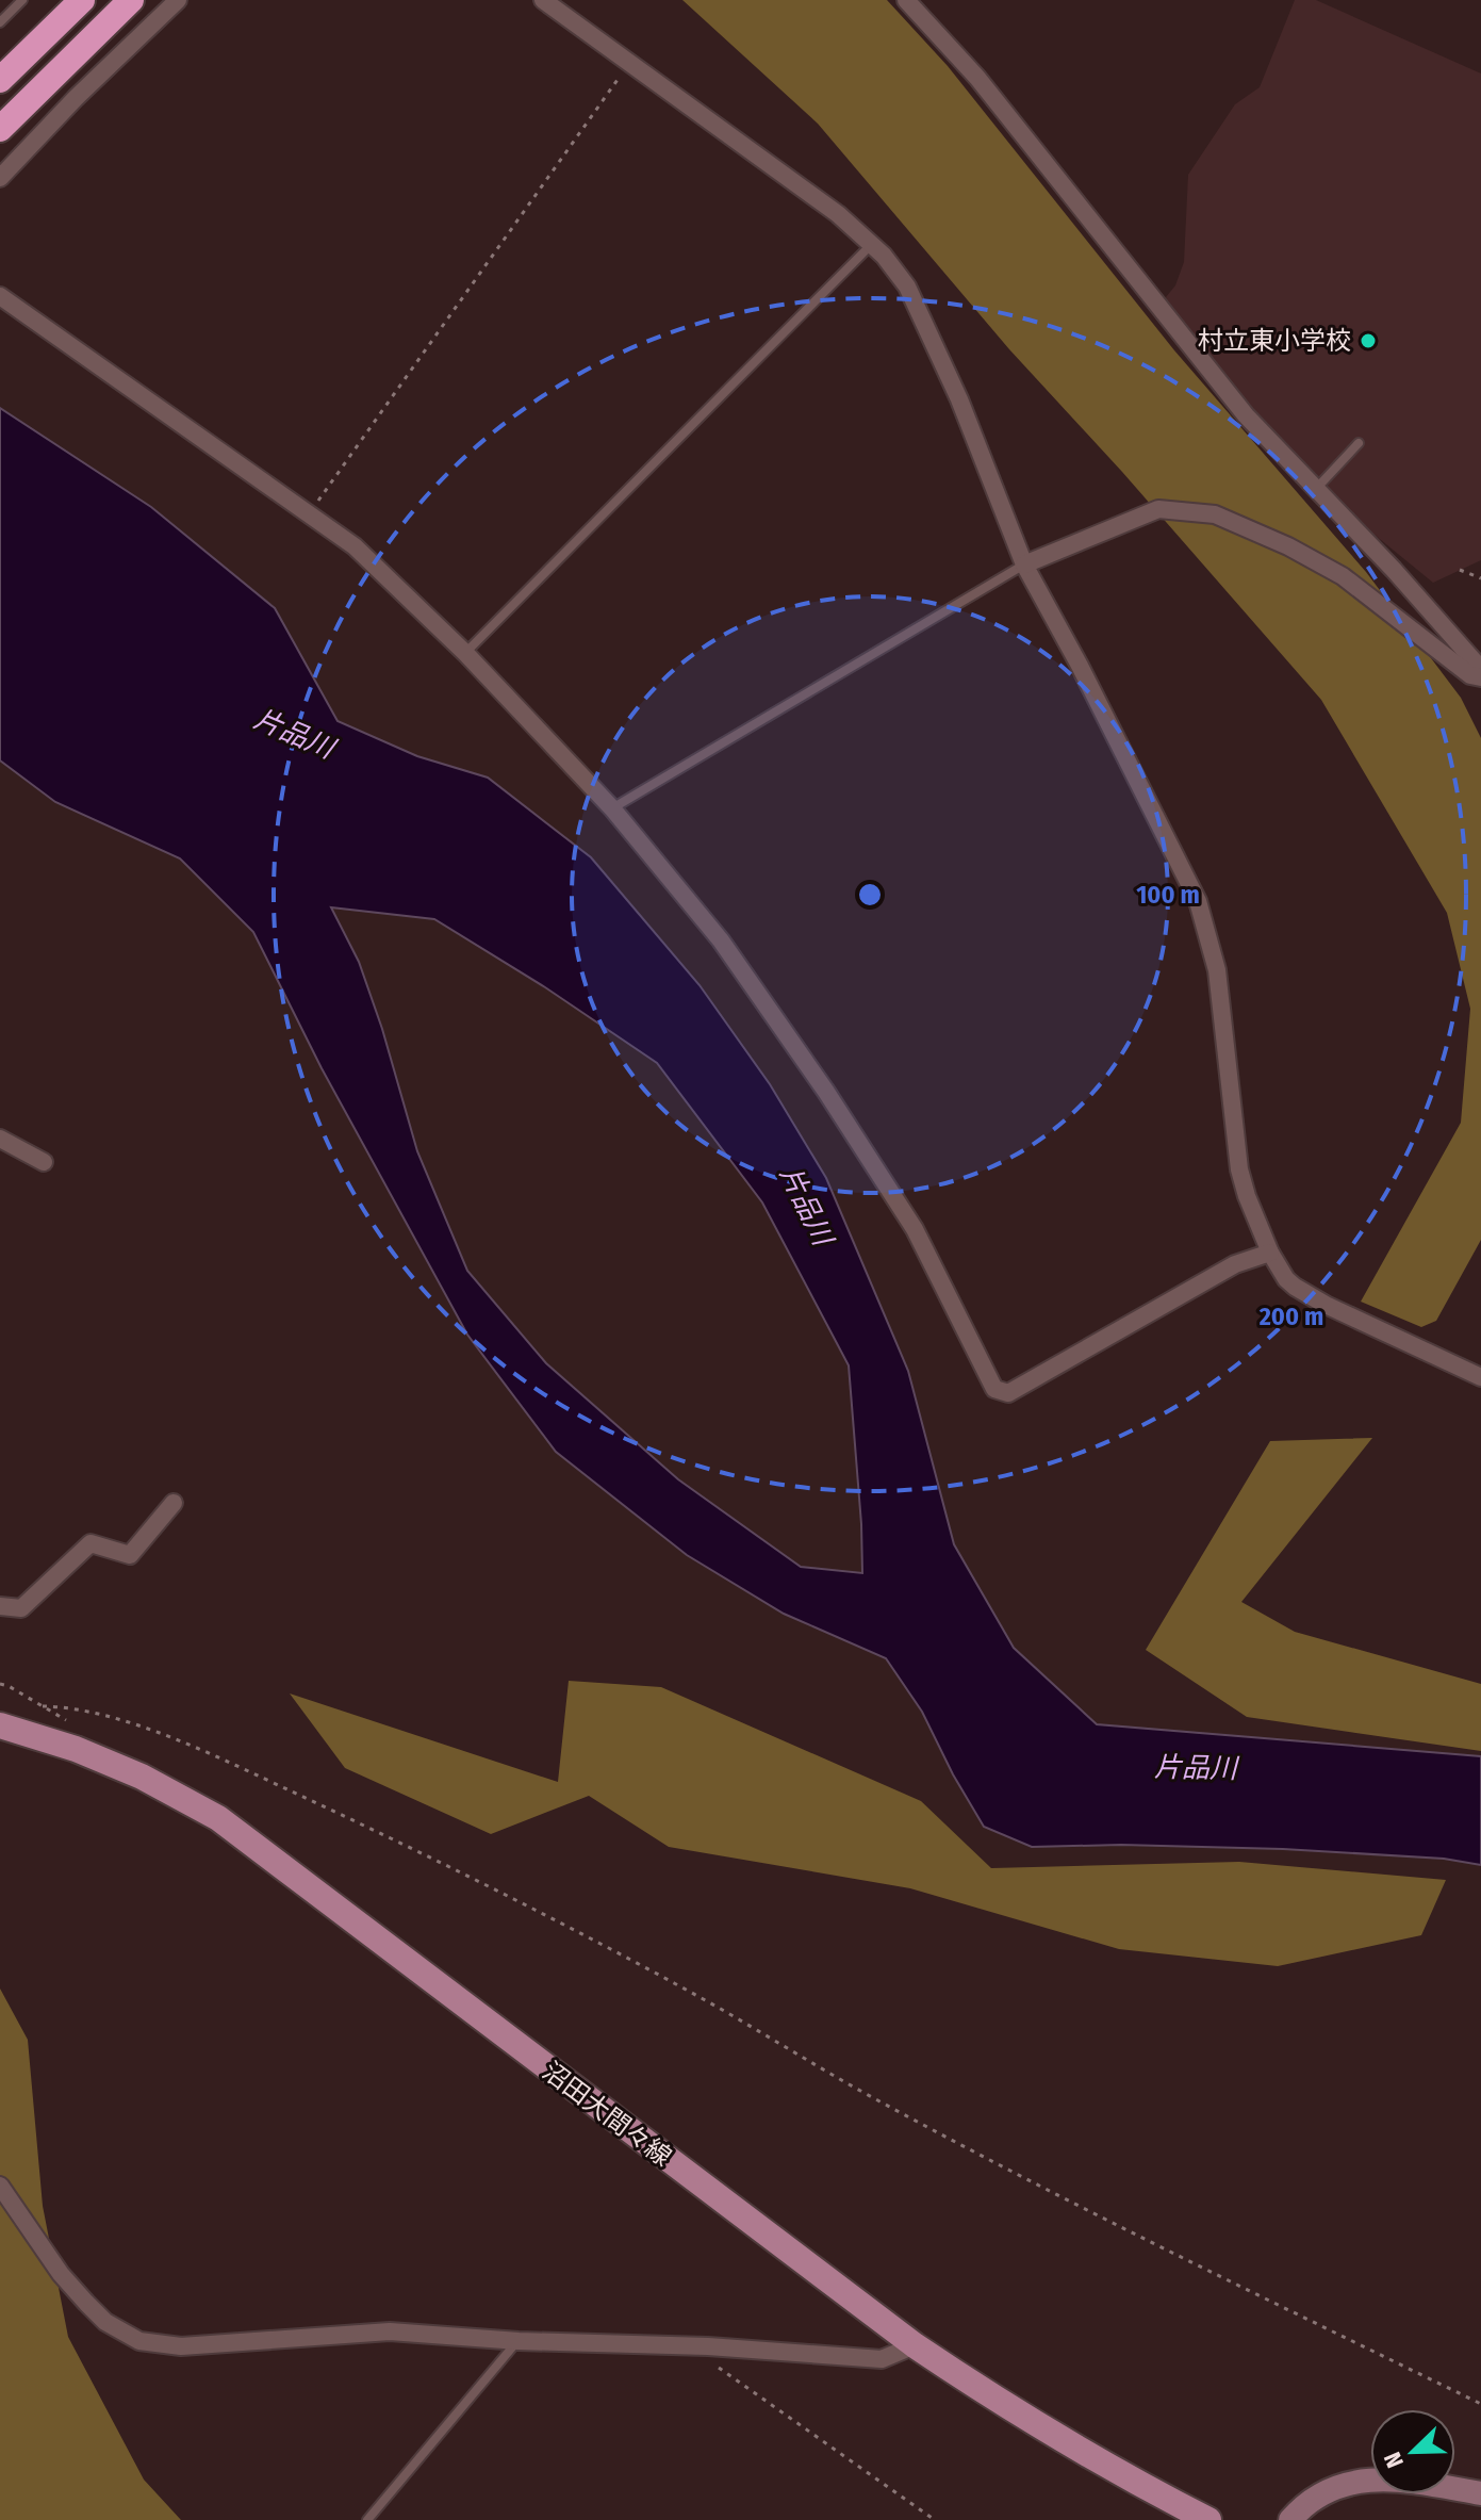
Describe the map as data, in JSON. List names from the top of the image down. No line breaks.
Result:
{"streets":{"main road":["沼田大間々線"]},"water":["片品川"],"places":["村立東小学校"],"north":"bottom left","rings":["100 m","200 m"]}
